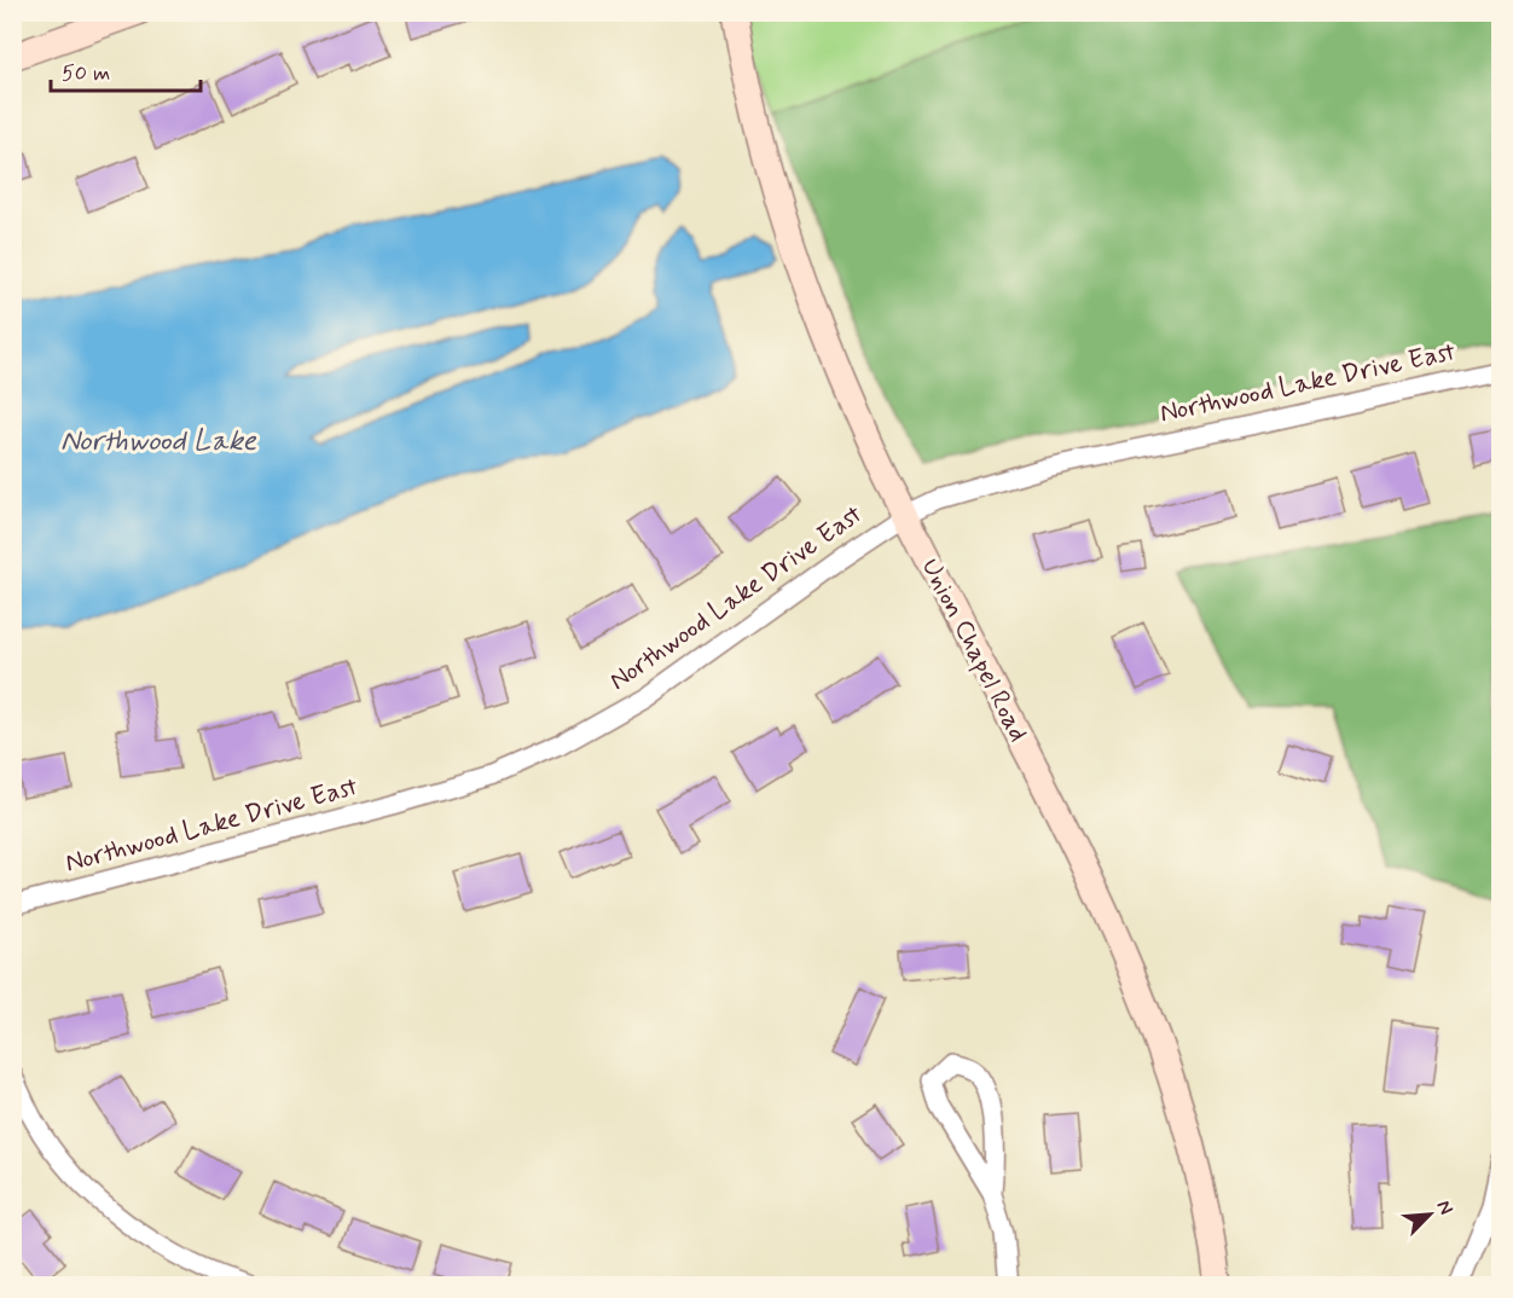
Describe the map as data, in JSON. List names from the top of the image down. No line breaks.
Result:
{"streets":{"street":["Northwood Lake Drive East","Union Chapel Road"]},"crossings":[["Northwood Lake Drive East","Union Chapel Road"]],"water":["Northwood Lake"],"scale_bar":"50 m","north":"top right"}
